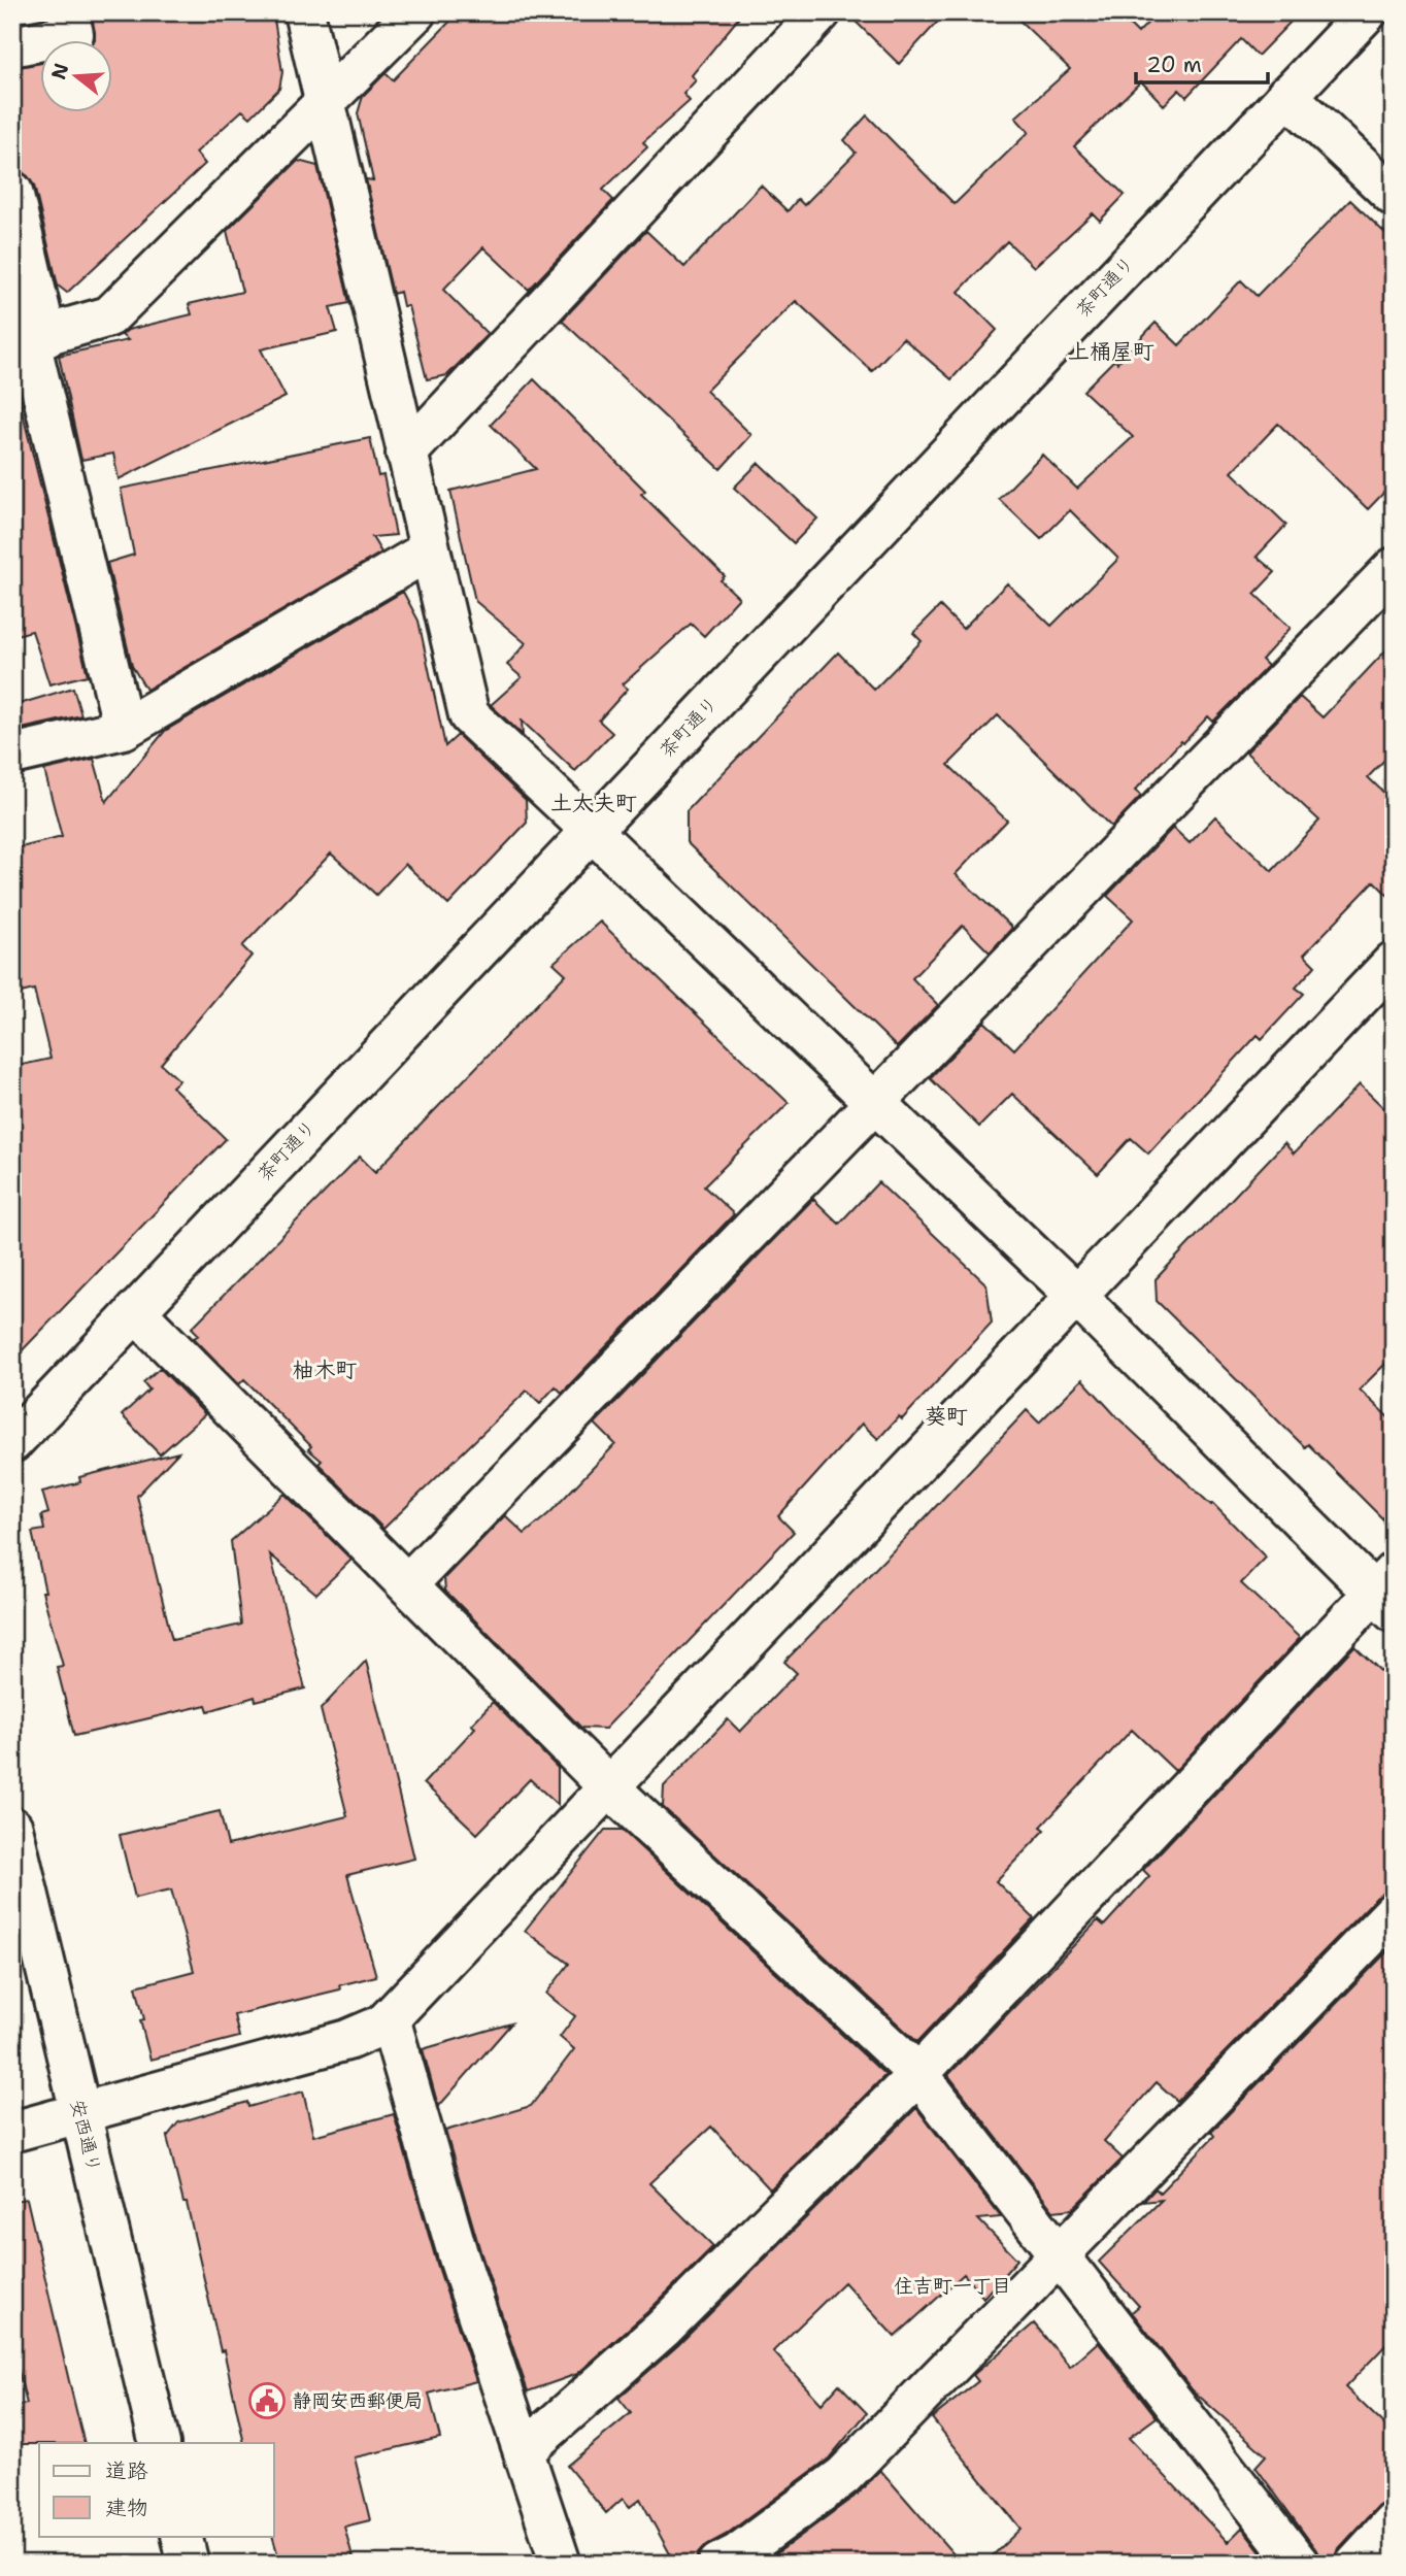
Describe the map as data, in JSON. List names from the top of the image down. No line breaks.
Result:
{"streets":{"street":["茶町通り","安西通り"]},"districts":["上桶屋町","土太夫町","柚木町","葵町","住吉町一丁目"],"places":{"public building":["静岡安西郵便局"]},"legend":["道路","建物"],"scale_bar":"20 m","north":"left"}
